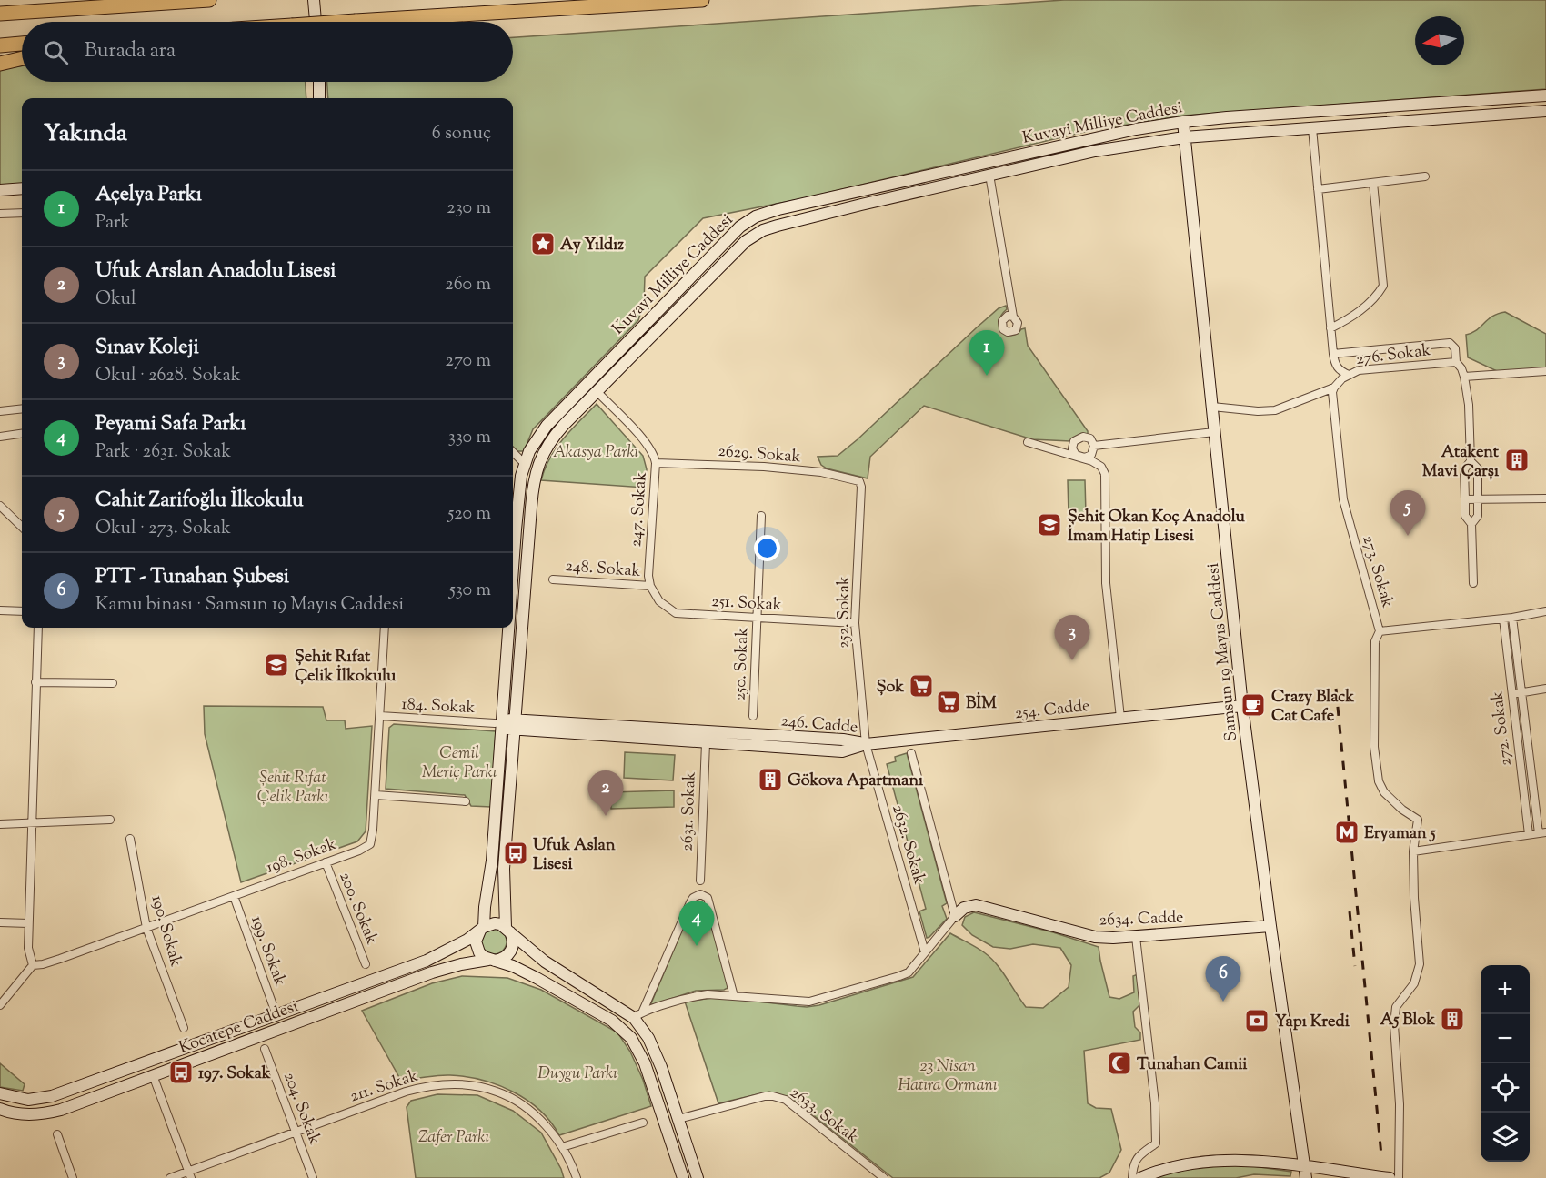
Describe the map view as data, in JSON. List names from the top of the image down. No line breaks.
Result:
{"streets":{"main road":["Kuvayi Milliye Caddesi","Samsun 19 Mayıs Caddesi","254. Cadde","246. Cadde","2634. Cadde","Kocatepe Caddesi"],"street":["276. Sokak","2629. Sokak","247. Sokak","248. Sokak","273. Sokak","251. Sokak","252. Sokak","250. Sokak","184. Sokak","272. Sokak","2631. Sokak","2632. Sokak","198. Sokak","200. Sokak","190. Sokak","199. Sokak","211. Sokak","204. Sokak","2633. Sokak"]},"crossings":[["Kuvayi Milliye Caddesi","247. Sokak"],["Kuvayi Milliye Caddesi","Samsun 19 Mayıs Caddesi"],["Kuvayi Milliye Caddesi","184. Sokak"],["Kuvayi Milliye Caddesi","246. Cadde"],["Kuvayi Milliye Caddesi","Kocatepe Caddesi"],["276. Sokak","273. Sokak"],["276. Sokak","Samsun 19 Mayıs Caddesi"],["2629. Sokak","247. Sokak"],["2629. Sokak","252. Sokak"],["247. Sokak","248. Sokak"],["247. Sokak","251. Sokak"],["248. Sokak","251. Sokak"],["273. Sokak","272. Sokak"],["251. Sokak","252. Sokak"],["251. Sokak","250. Sokak"],["252. Sokak","254. Cadde"],["252. Sokak","246. Cadde"],["252. Sokak","2632. Sokak"],["Samsun 19 Mayıs Caddesi","254. Cadde"],["Samsun 19 Mayıs Caddesi","2634. Cadde"],["184. Sokak","198. Sokak"],["254. Cadde","246. Cadde"],["254. Cadde","2632. Sokak"],["246. Cadde","2631. Sokak"],["246. Cadde","2632. Sokak"],["198. Sokak","200. Sokak"],["198. Sokak","190. Sokak"],["198. Sokak","199. Sokak"],["199. Sokak","Kocatepe Caddesi"],["211. Sokak","204. Sokak"]],"parks":["Akasya Parkı","Cemil Meriç Parkı","Şehit Rıfat Çelik Parkı","23 Nisan Hatıra Ormanı","Duygu Parkı","Zafer Parkı"],"places":{"place":["Ay Yıldız"],"building":["Atakent Mavi Çarşı","Gökova Apartmanı","A5 Blok"],"school or university":["Şehit Okan Koç Anadolu İmam Hatip Lisesi","Şehit Rıfat Çelik İlkokulu"],"supermarket":["Şok","BİM"],"cafe":["Crazy Black Cat Cafe"],"metro station":["Eryaman 5"],"bus stop":["Ufuk Aslan Lisesi","197. Sokak"],"bank":["Yapı Kredi"],"mosque":["Tunahan Camii"]},"north":"left","page":{"search":"Burada ara","heading":["Yakında","6 sonuç"],"list":[{"mark":"1","name":"Açelya Parkı","note":"Park","value":"230 m"},{"mark":"2","name":"Ufuk Arslan Anadolu Lisesi","note":"Okul","value":"260 m"},{"mark":"3","name":"Sınav Koleji","note":"Okul · 2628. Sokak","value":"270 m"},{"mark":"4","name":"Peyami Safa Parkı","note":"Park · 2631. Sokak","value":"330 m"},{"mark":"5","name":"Cahit Zarifoğlu İlkokulu","note":"Okul · 273. Sokak","value":"520 m"},{"mark":"6","name":"PTT - Tunahan Şubesi","note":"Kamu binası · Samsun 19 Mayıs Caddesi","value":"530 m"}],"pins":["1","5","3","2","4","6"],"map_buttons":["+","−"]}}
